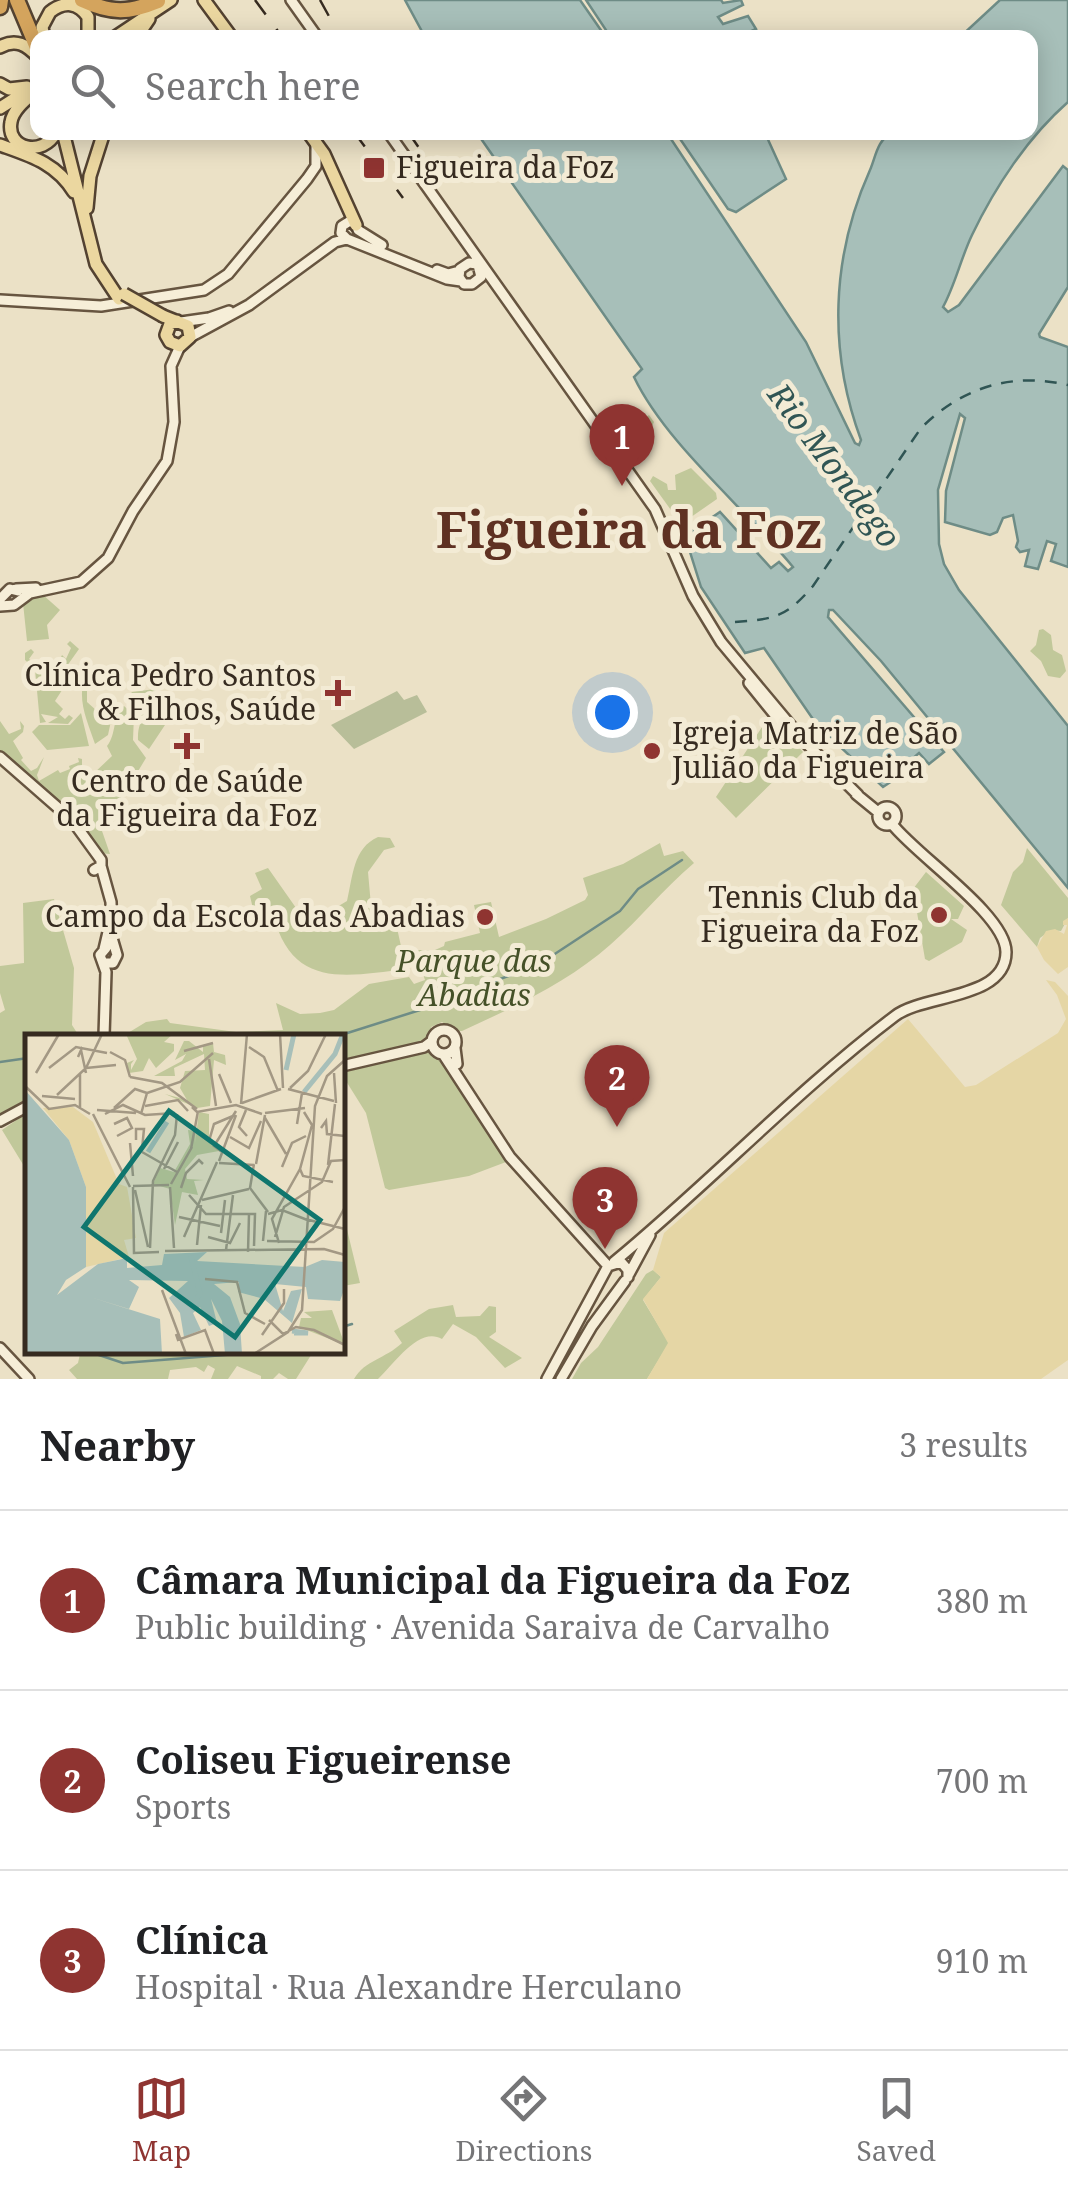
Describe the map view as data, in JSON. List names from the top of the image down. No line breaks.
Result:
{"districts":["Figueira da Foz"],"water":["Rio Mondego"],"parks":["Parque das Abadias"],"places":{"transit":["Figueira da Foz"],"health":["Clínica Pedro Santos & Filhos, Saúde","Centro de Saúde da Figueira da Foz"],"other":["Igreja Matriz de São Julião da Figueira","Tennis Club da Figueira da Foz","Campo da Escola das Abadias"]},"page":{"search":"Search here","pins":["1","2","3"],"heading":["Nearby","3 results"],"list":[{"mark":"1","name":"Câmara Municipal da Figueira da Foz","note":"Public building · Avenida Saraiva de Carvalho","value":"380 m"},{"mark":"2","name":"Coliseu Figueirense","note":"Sports","value":"700 m"},{"mark":"3","name":"Clínica","note":"Hospital · Rua Alexandre Herculano","value":"910 m"}],"nav":["Map","Directions","Saved"]}}
